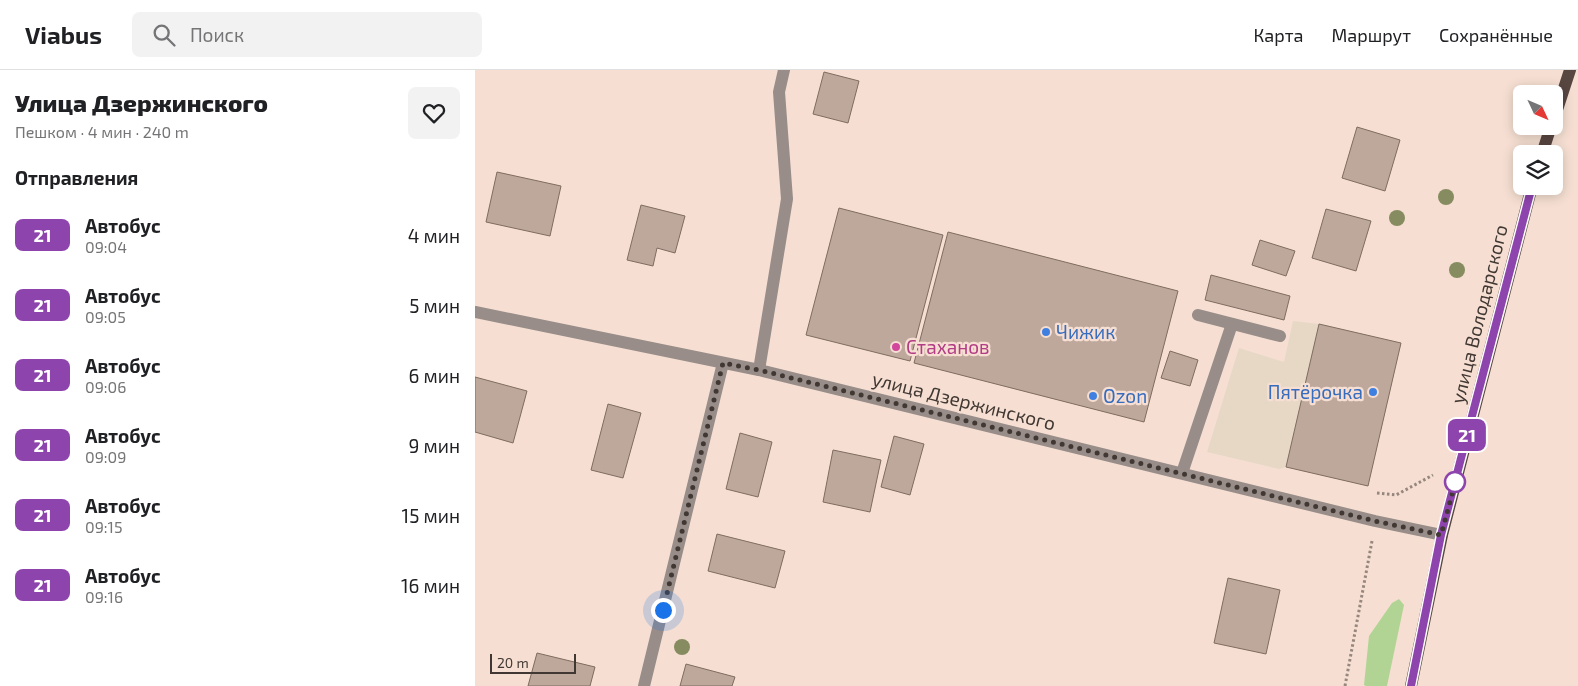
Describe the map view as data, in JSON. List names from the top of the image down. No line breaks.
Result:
{"streets":{"main road":["улица Володарского"],"street":["улица Дзержинского"]},"crossings":[["улица Володарского","улица Дзержинского"]],"places":["Чижик","Стаханов","Пятёрочка","Ozon"],"lines":["bus line 21"],"scale_bar":"20 m","north":"bottom right","page":{"header":"Viabus","search":"Поиск","nav":["Карта","Маршрут","Сохранённые"],"heading":[["Улица Дзержинского","Пешком · 4 мин · 240 m"],"Отправления"],"on_map":"21","list":[{"mark":"21","name":"Автобус","note":"09:04","value":"4 мин"},{"mark":"21","name":"Автобус","note":"09:05","value":"5 мин"},{"mark":"21","name":"Автобус","note":"09:06","value":"6 мин"},{"mark":"21","name":"Автобус","note":"09:09","value":"9 мин"},{"mark":"21","name":"Автобус","note":"09:15","value":"15 мин"},{"mark":"21","name":"Автобус","note":"09:16","value":"16 мин"}],"scale":"20 m"}}
